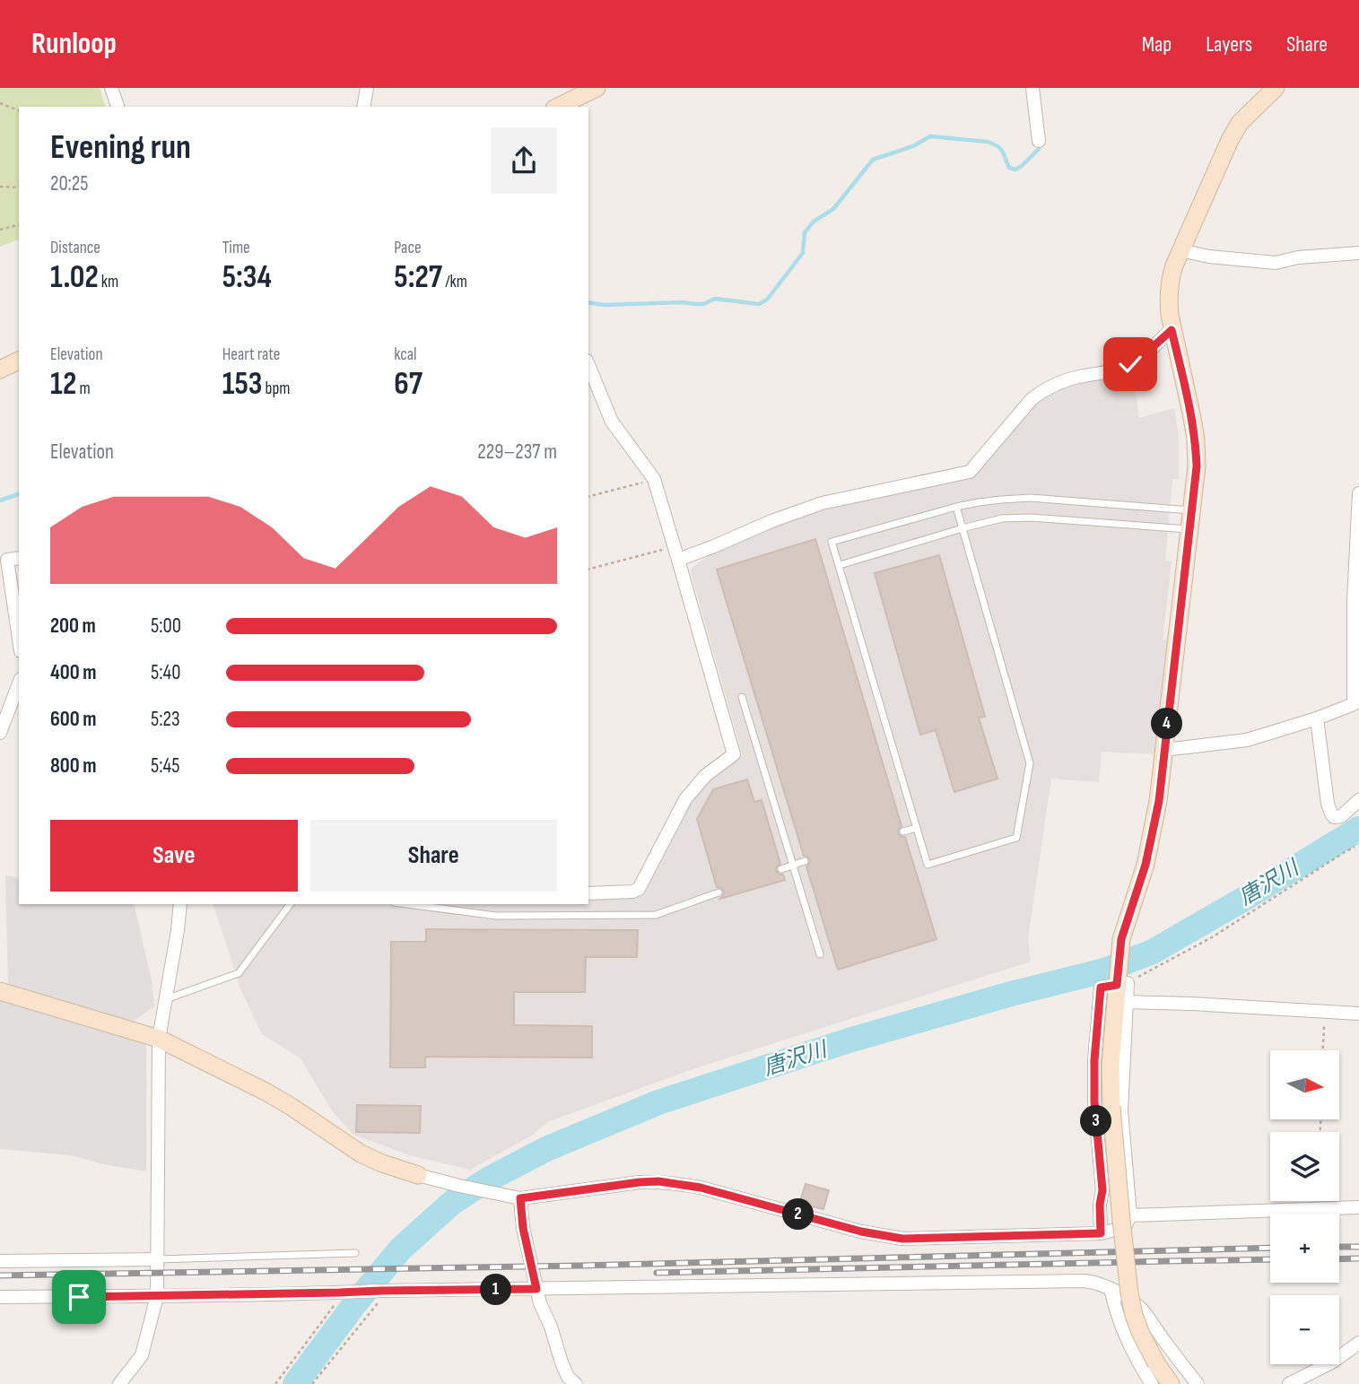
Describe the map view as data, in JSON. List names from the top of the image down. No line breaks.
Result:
{"water":["唐沢川"],"north":"right","page":{"header":"Runloop","nav":["Map","Layers","Share"],"heading":["Evening run","20:25"],"stats":[["Distance","1.02 km"],["Time","5:34"],["Pace","5:27 /km"],["Elevation","12 m"],["Heart rate","153 bpm"],["kcal","67"]],"chart":["Elevation","229–237 m"],"list":[{"name":"200 m","note":"5:00"},{"name":"400 m","note":"5:40"},{"name":"600 m","note":"5:23"},{"name":"800 m","note":"5:45"}],"pins":["4","3","2","1"],"buttons":["Save","Share"],"map_buttons":["+","−"]}}
